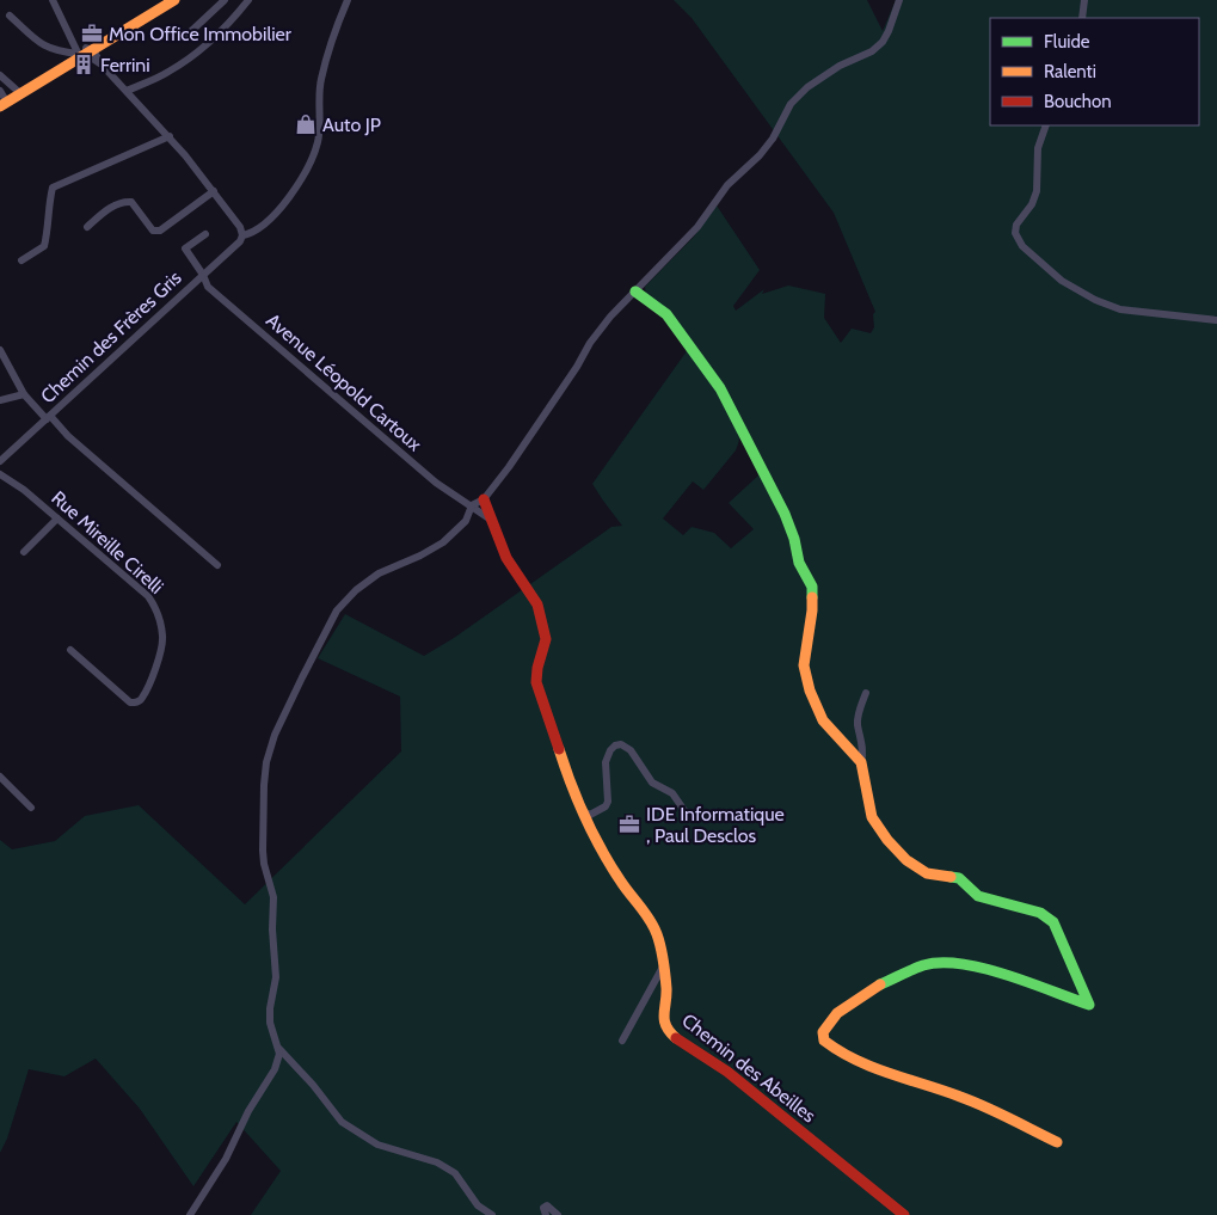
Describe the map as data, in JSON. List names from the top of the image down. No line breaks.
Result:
{"streets":{"street":["Chemin des Frères Gris","Avenue Léopold Cartoux","Rue Mireille Cirelli","Chemin des Abeilles"]},"crossings":[["Chemin des Frères Gris","Avenue Léopold Cartoux"]],"places":{"office":["Mon Office Immobilier","IDE Informatique , Paul Desclos"],"building":["Ferrini"],"shop":["Auto JP"]},"legend":["Fluide","Ralenti","Bouchon"]}
